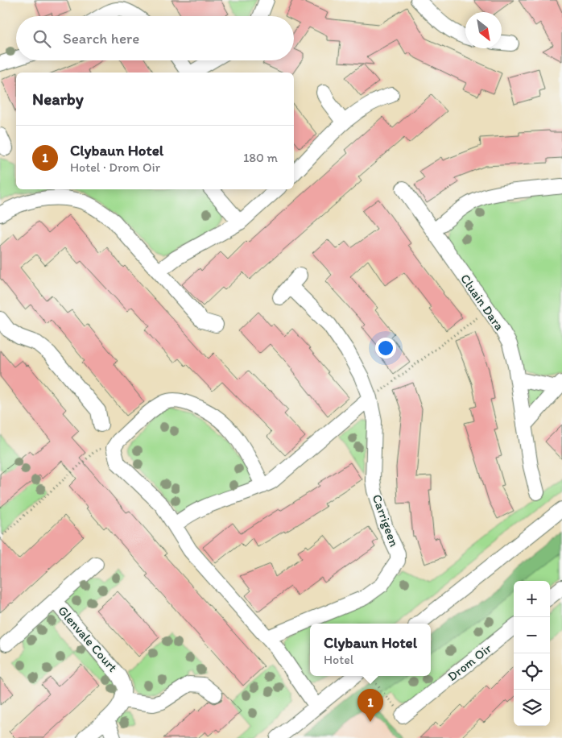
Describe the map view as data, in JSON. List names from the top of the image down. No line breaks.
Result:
{"streets":{"street":["Cluain Dara","Carrigeen","Glenvale Court","Drom Oir"]},"north":"bottom right","page":{"search":"Search here","heading":"Nearby","list":[{"mark":"1","name":"Clybaun Hotel","note":"Hotel · Drom Oir","value":"180 m"}],"map_buttons":["+","−"],"popup":["Clybaun Hotel","Hotel"],"pins":"1"}}
